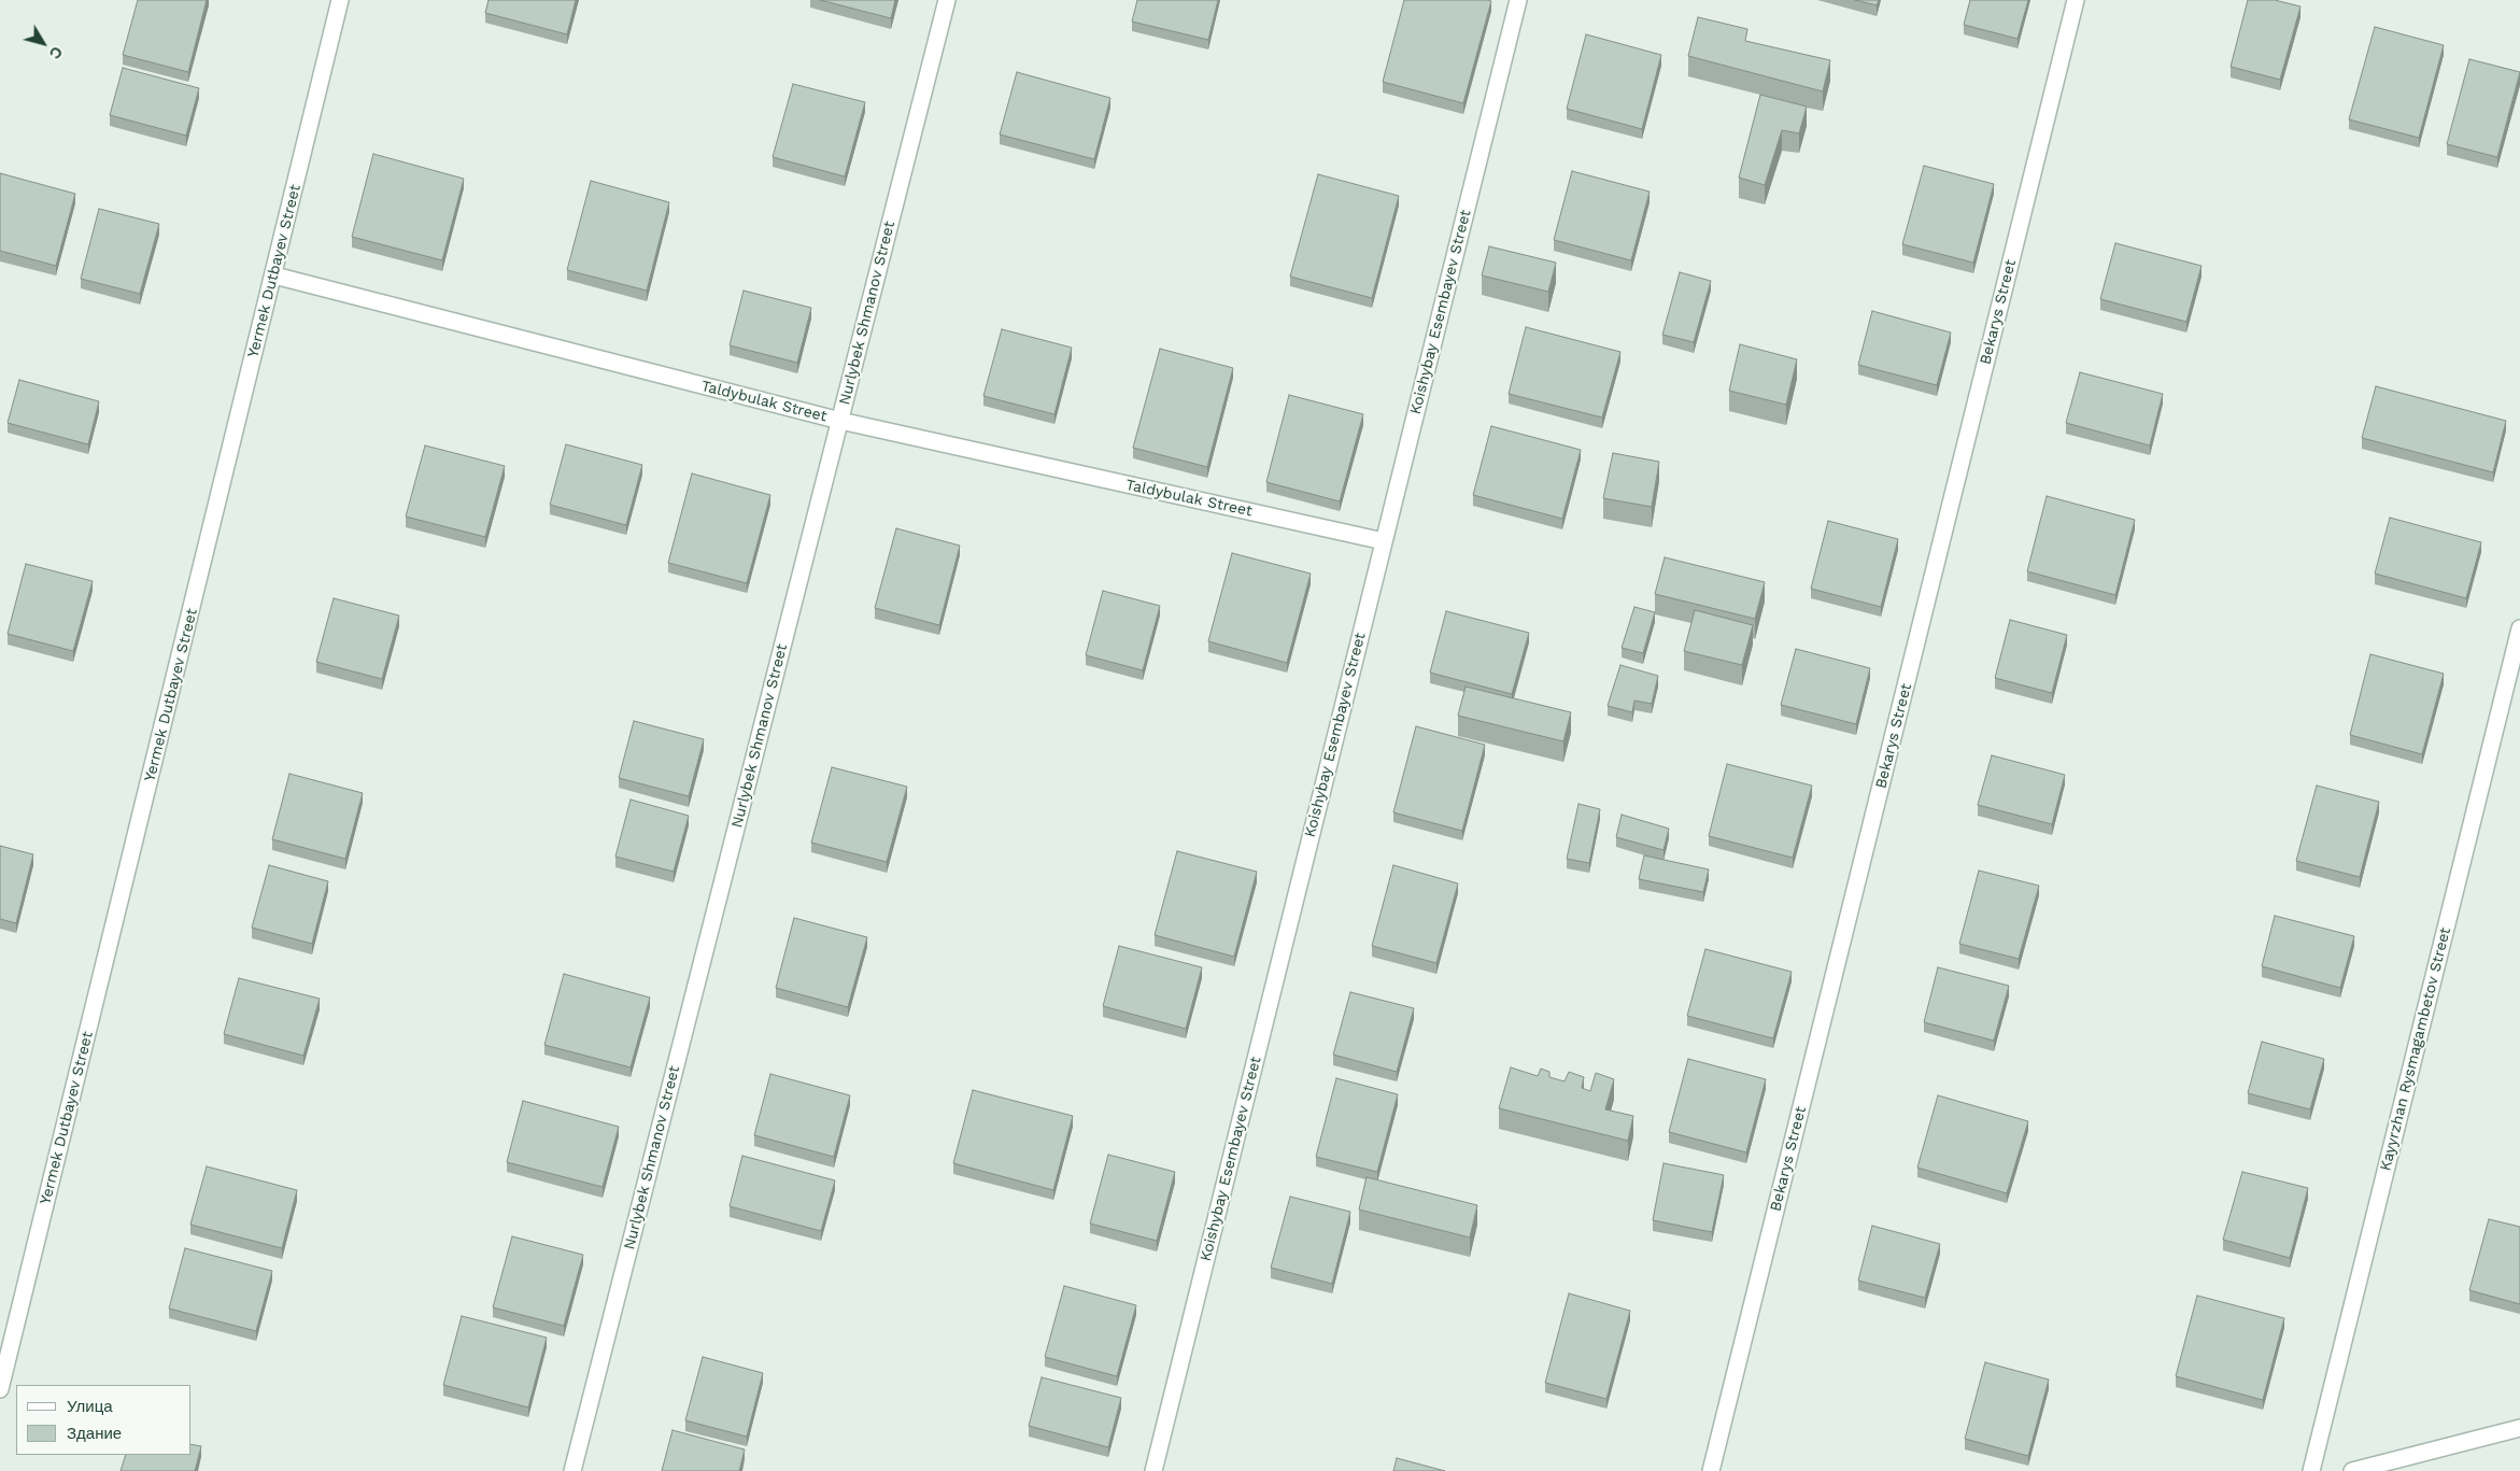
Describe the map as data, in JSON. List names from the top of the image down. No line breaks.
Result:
{"streets":{"street":["Yermek Dutbayev Street","Koishybay Esembayev Street","Bekarys Street","Nurlybek Shmanov Street","Taldybulak Street","Kayyrzhan Rysmagambetov Street"]},"crossings":[["Yermek Dutbayev Street","Taldybulak Street"],["Koishybay Esembayev Street","Taldybulak Street"],["Nurlybek Shmanov Street","Taldybulak Street"]],"legend":["Улица","Здание"],"north":"bottom right"}
